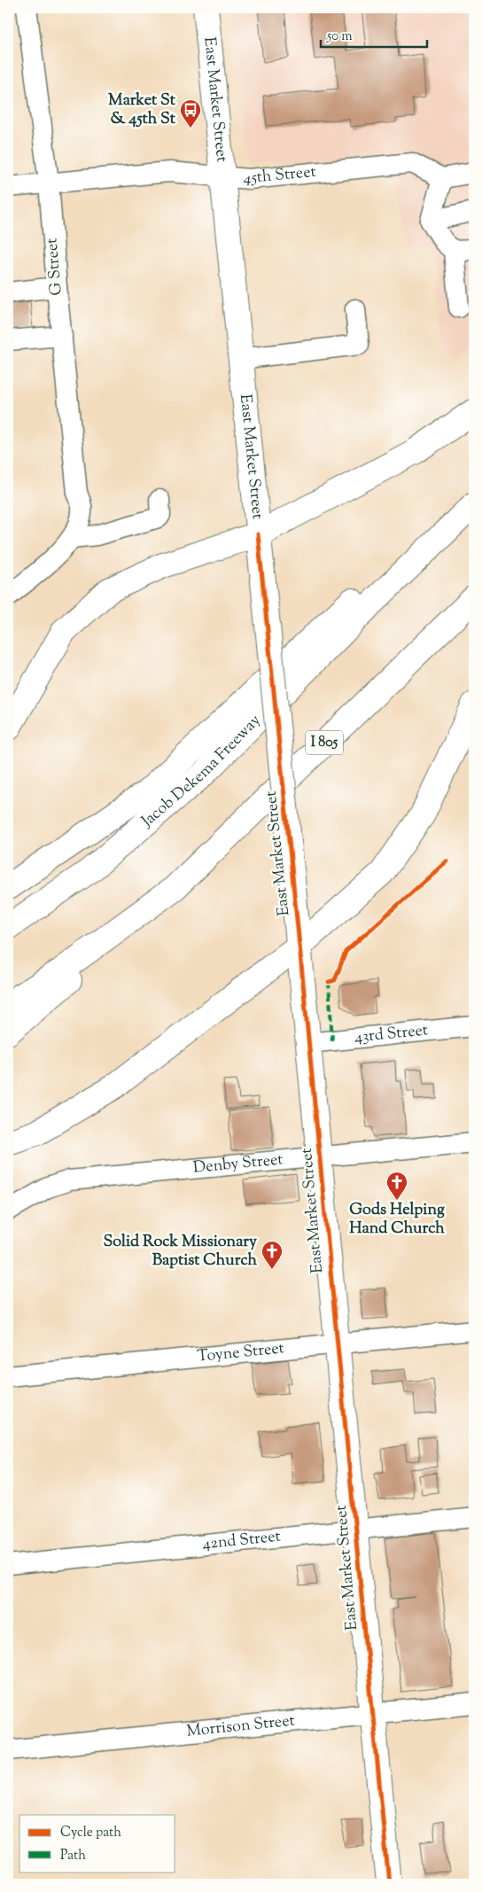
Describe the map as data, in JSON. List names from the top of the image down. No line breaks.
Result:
{"streets":{"main road":["East Market Street","I 805","Jacob Dekema Freeway"],"street":["45th Street","G Street","43rd Street","Denby Street","Toyne Street","42nd Street","Morrison Street"]},"crossings":[["East Market Street","45th Street"],["East Market Street","43rd Street"],["East Market Street","Denby Street"],["East Market Street","Toyne Street"],["East Market Street","42nd Street"],["East Market Street","Morrison Street"],["45th Street","G Street"]],"places":{"bus stop":["Market St & 45th St"],"church":["Gods Helping Hand Church","Solid Rock Missionary Baptist Church"]},"legend":["Cycle path","Path"],"scale_bar":"50 m"}
